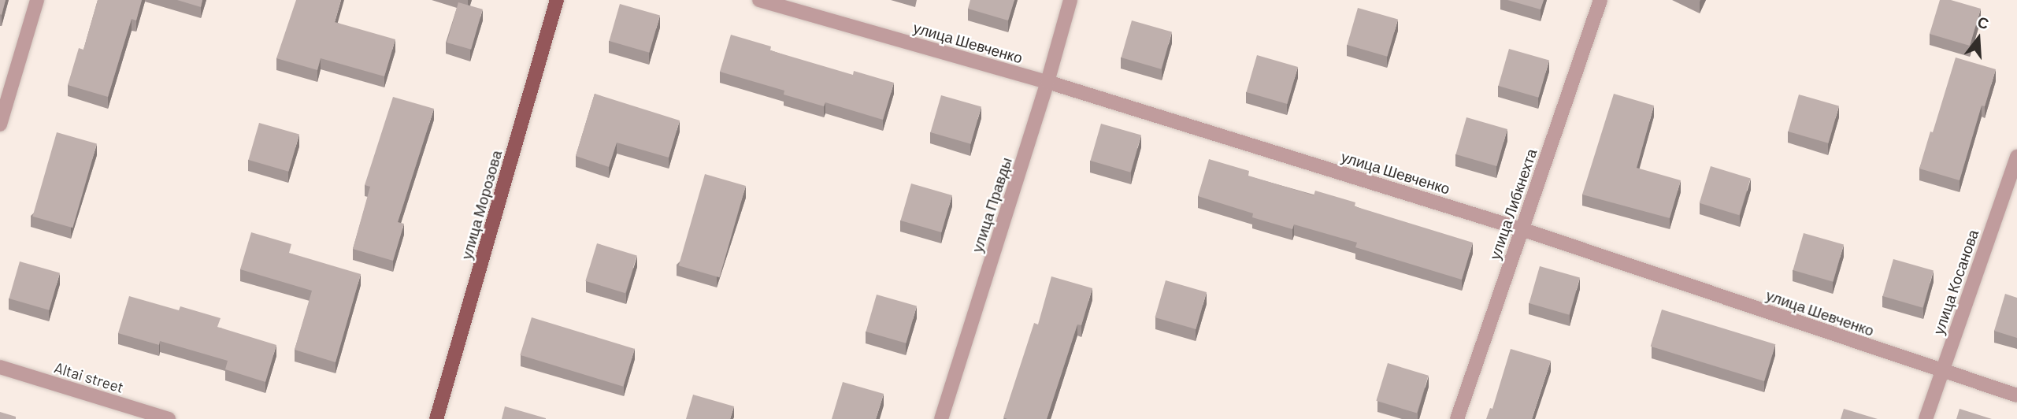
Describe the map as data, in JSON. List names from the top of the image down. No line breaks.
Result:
{"streets":{"main road":["улица Морозова"],"street":["улица Шевченко","улица Либкнехта","улица Правды","улица Косанова","Altai street"]},"crossings":[["улица Шевченко","улица Либкнехта"],["улица Шевченко","улица Правды"],["улица Шевченко","улица Косанова"]],"north":"top"}
